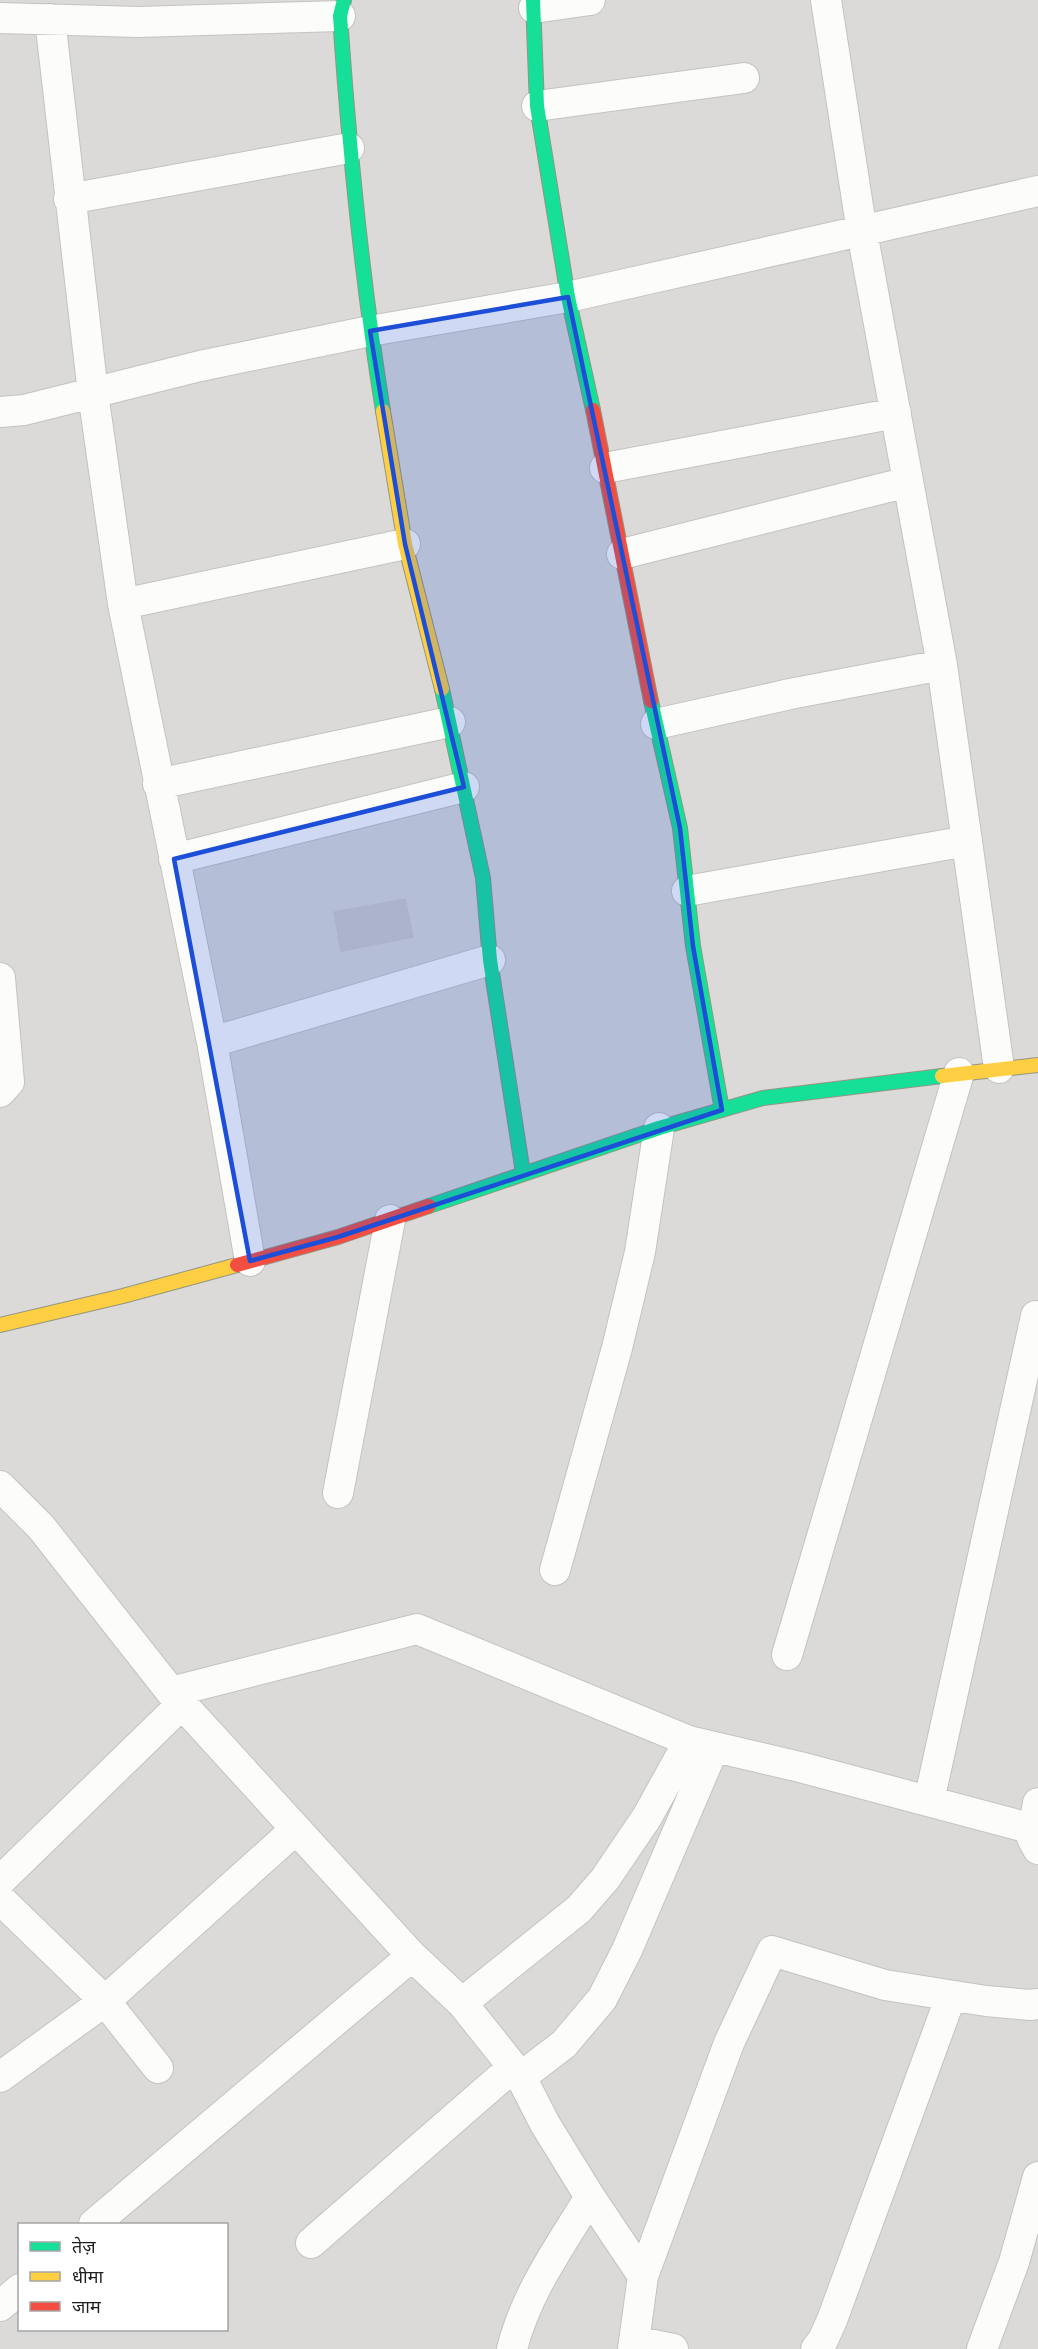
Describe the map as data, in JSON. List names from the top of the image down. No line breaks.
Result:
{"legend":["तेज़","धीमा","जाम"]}
